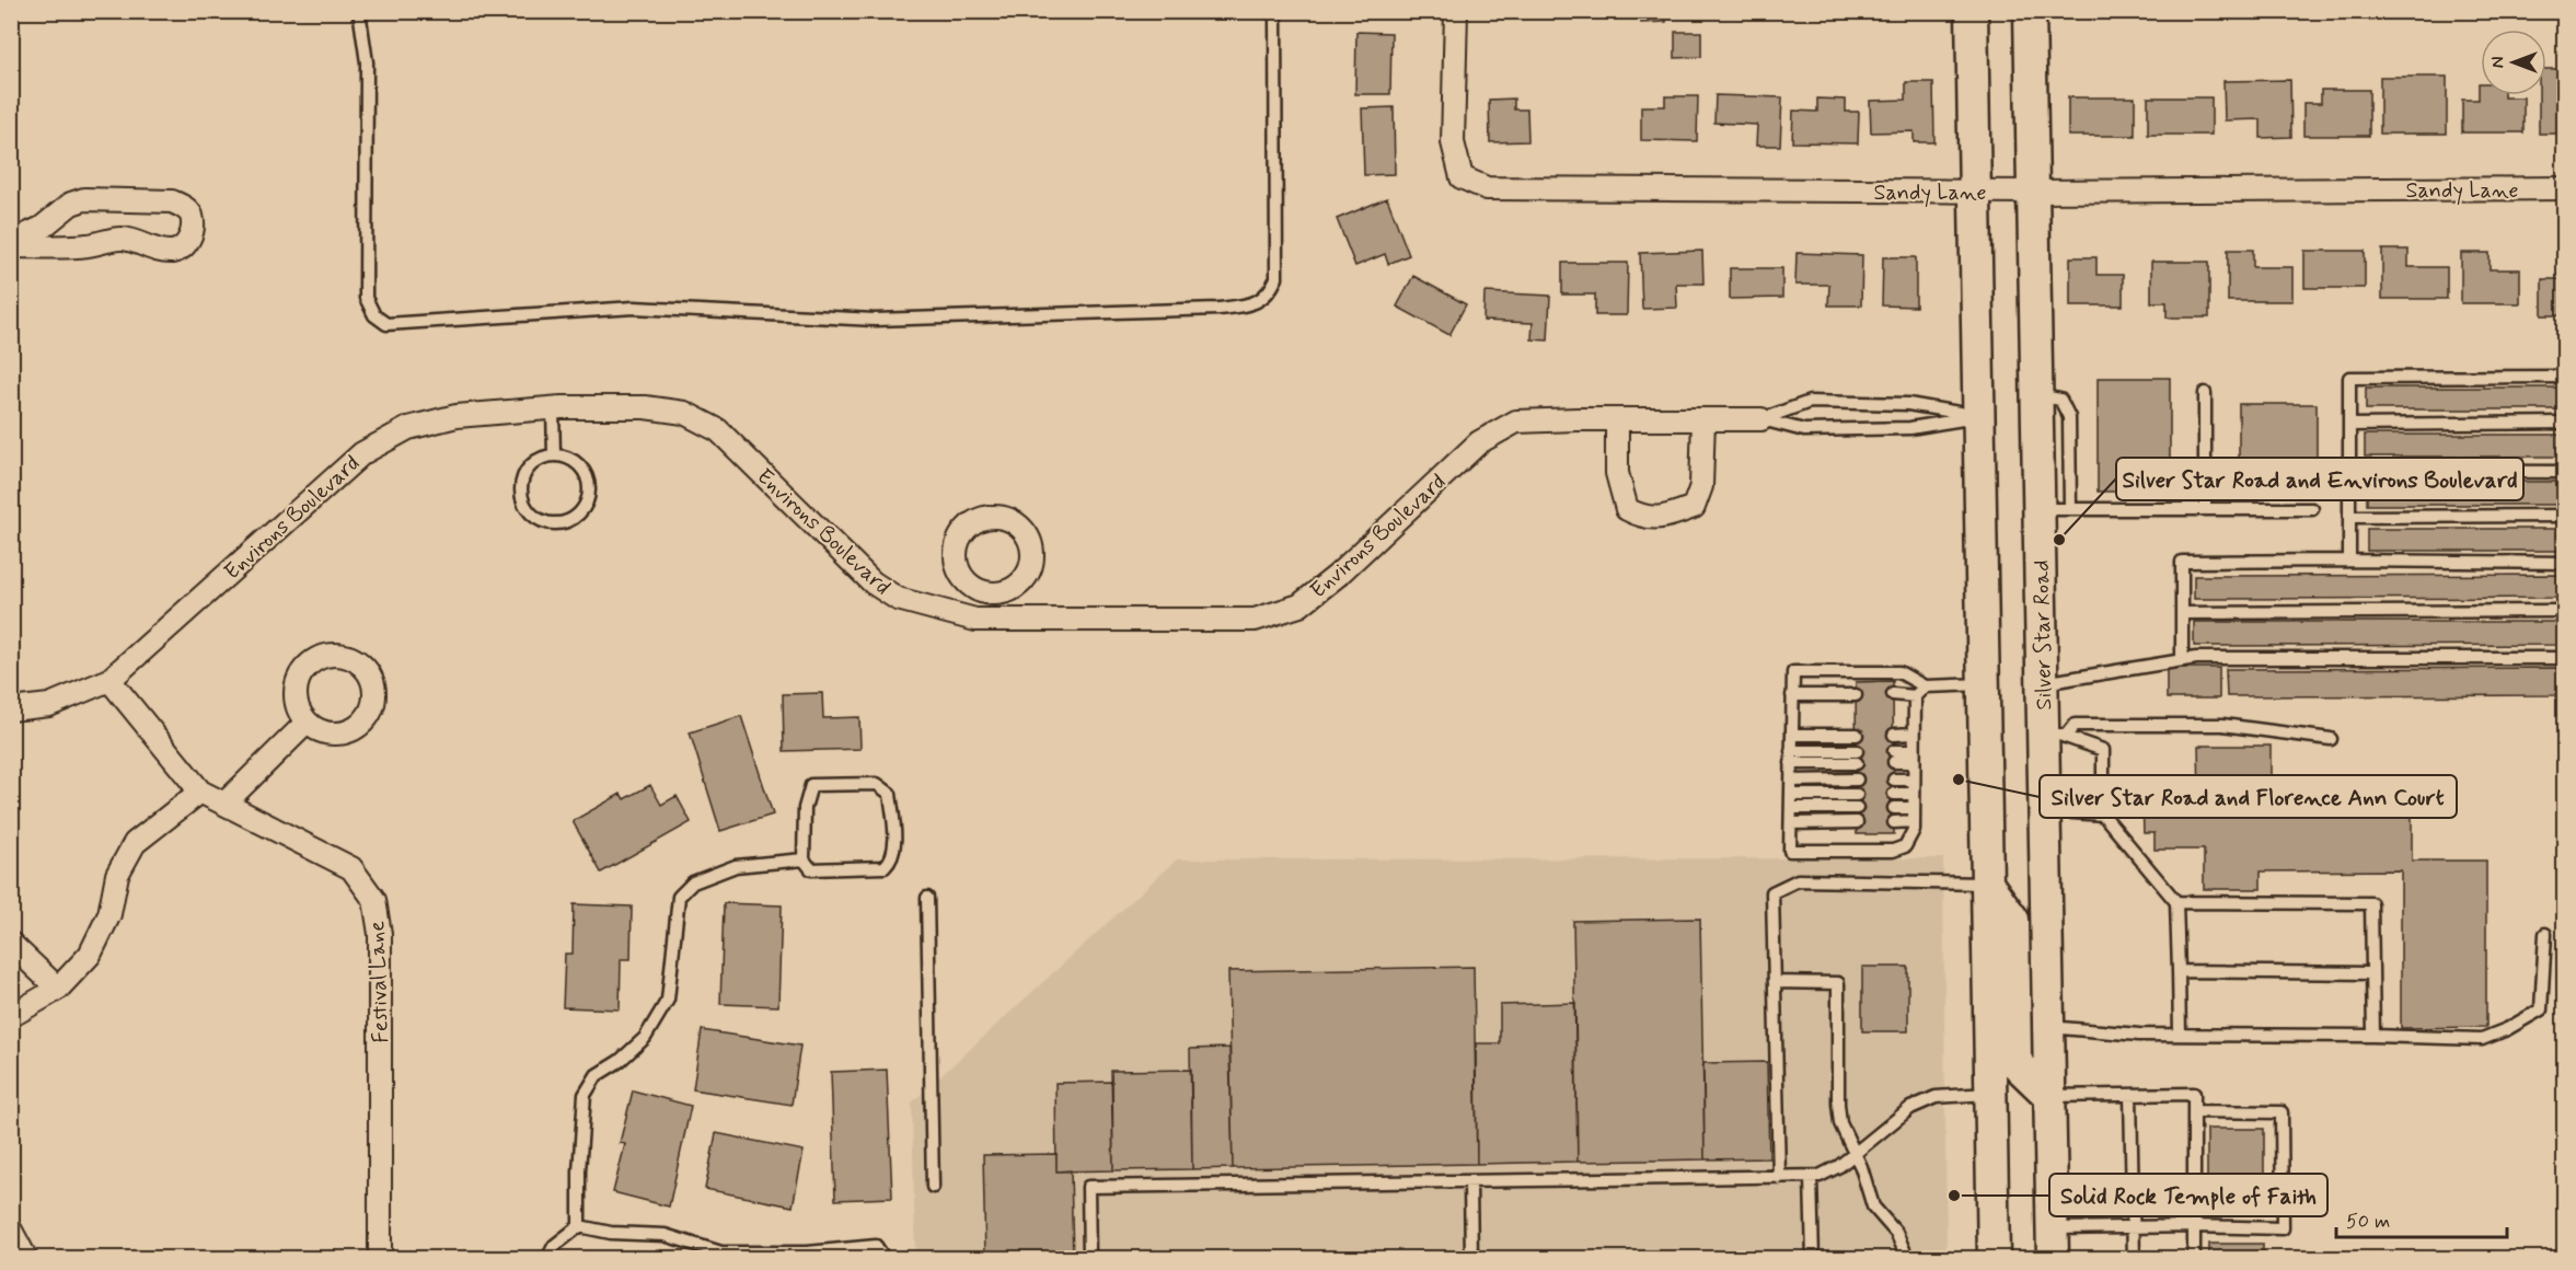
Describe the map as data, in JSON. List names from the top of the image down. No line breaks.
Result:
{"streets":{"main road":["Silver Star Road"],"street":["Sandy Lane","Environs Boulevard","Festival Lane"]},"crossings":[["Sandy Lane","Silver Star Road"],["Environs Boulevard","Festival Lane"]],"places":["Silver Star Road and Environs Boulevard","Silver Star Road and Florence Ann Court","Solid Rock Temple of Faith"],"scale_bar":"50 m","north":"left"}
